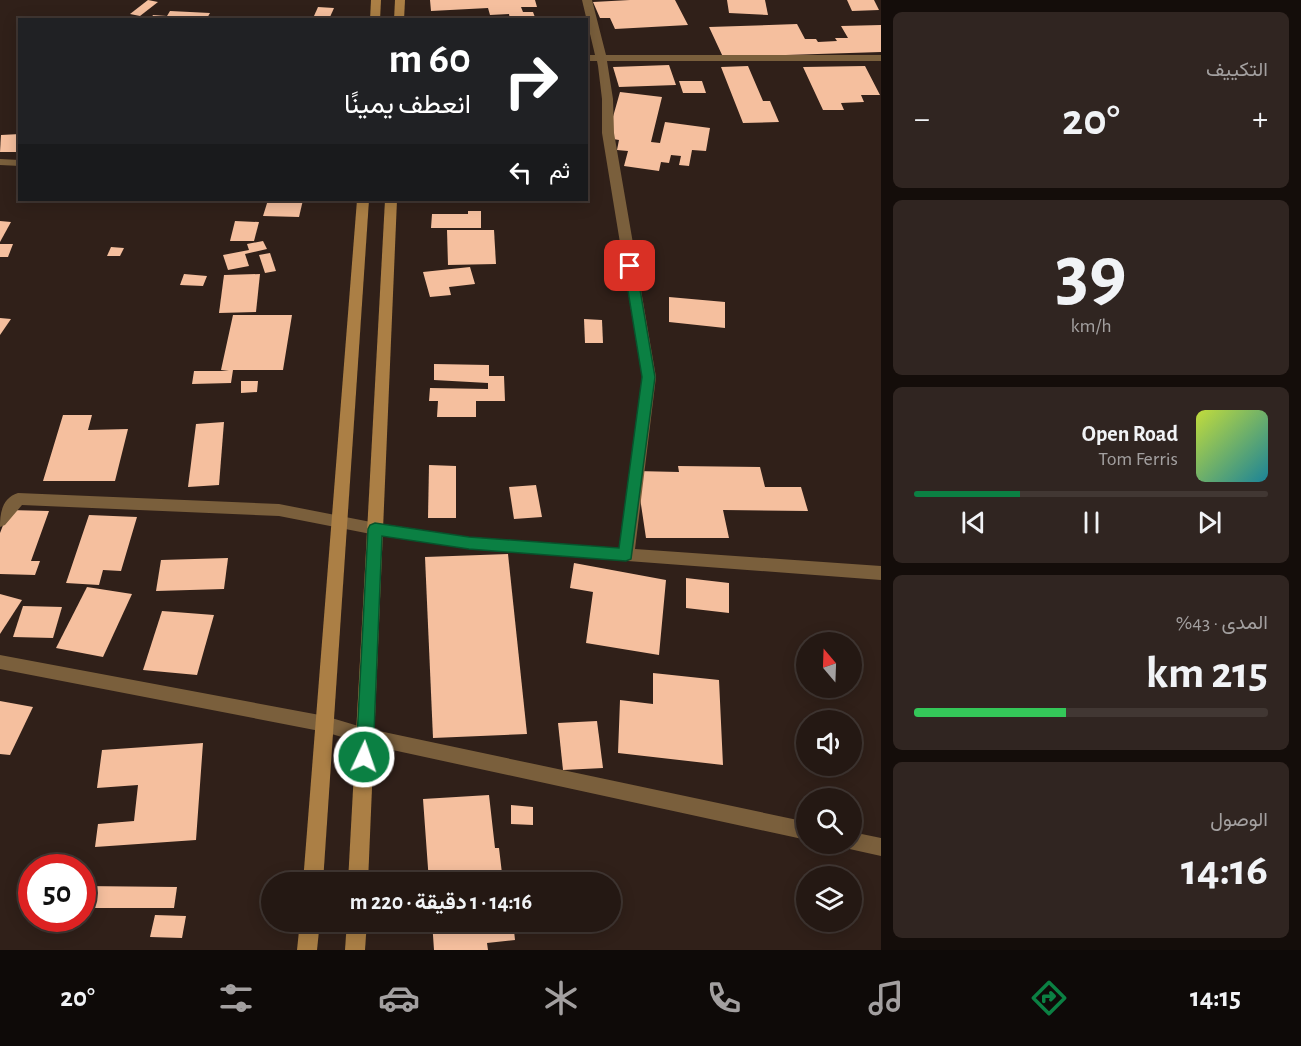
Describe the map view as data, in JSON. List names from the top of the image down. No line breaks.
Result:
{"north":"top","page":{"tile":["التكييف",["39","km/h"],["المدى · 43%","215 km"],["الوصول","14:16"]],"turn":["60 m","انعطف يمينًا"],"heat":["−","20°","+"],"then":"ثم","song":["Open Road","Tom Ferris"],"limit":"50","trip":"14:16 · 1 دقيقة · 220 m","tabs":["14:15","20°"]}}
